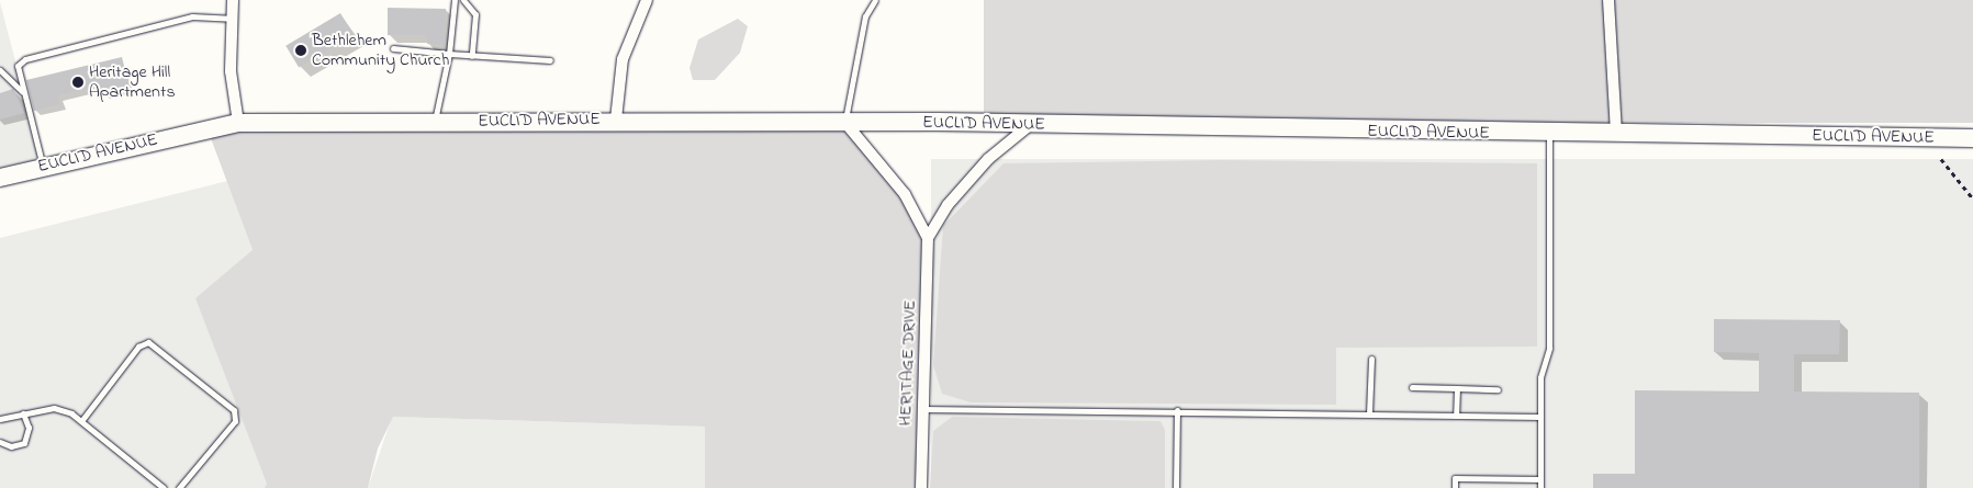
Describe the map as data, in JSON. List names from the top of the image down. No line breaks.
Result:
{"streets":{"main road":["EUCLID AVENUE"],"street":["HERITAGE DRIVE"]},"crossings":[["EUCLID AVENUE","HERITAGE DRIVE"]],"places":["Bethlehem Community Church","Heritage Hill Apartments"]}
